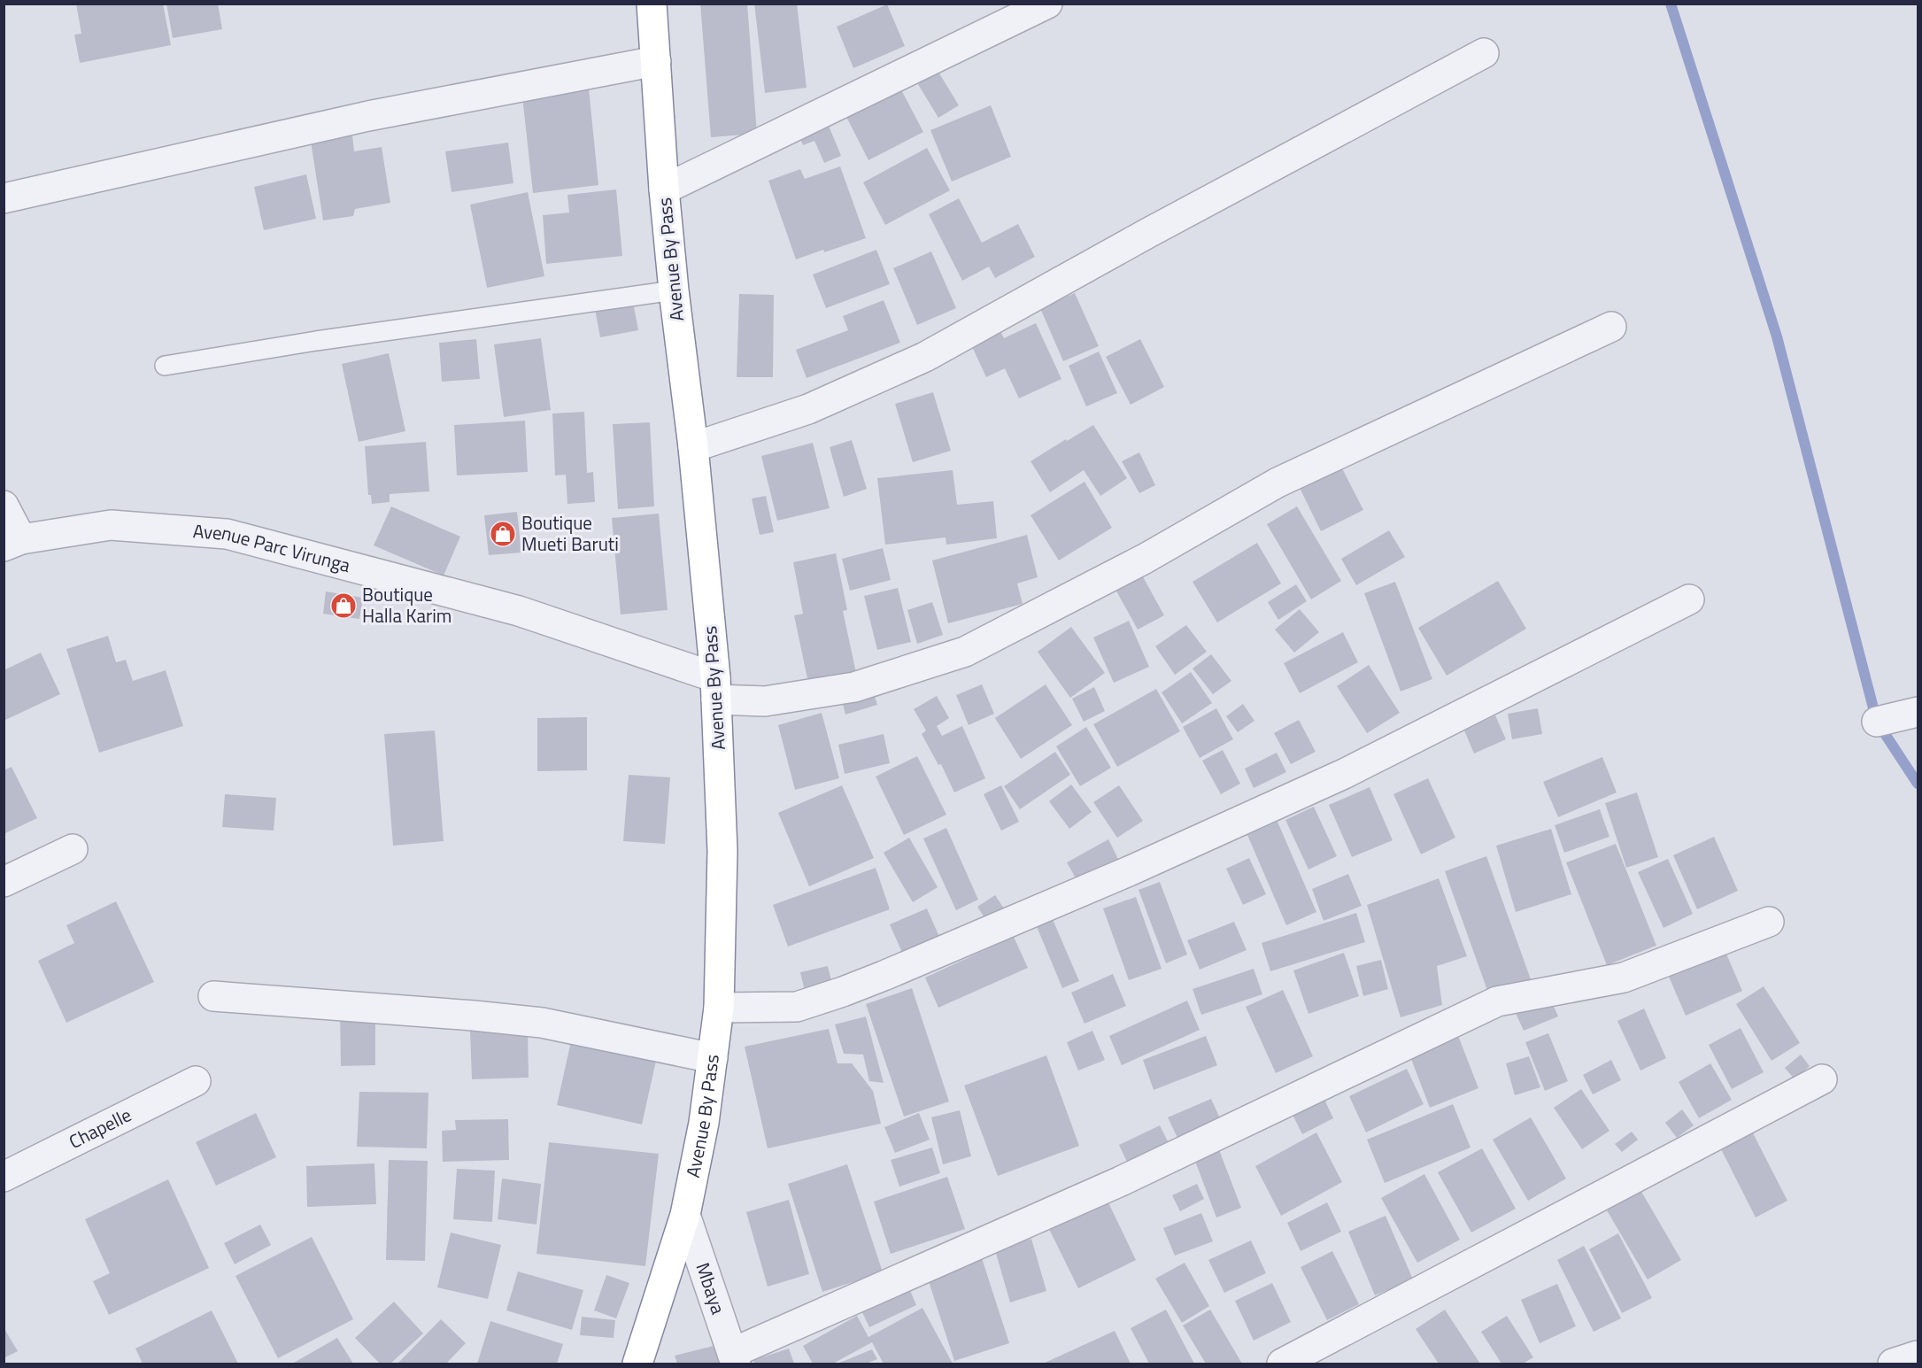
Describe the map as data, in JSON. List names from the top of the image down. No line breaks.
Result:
{"streets":{"highway":["Avenue By Pass"],"street":["Avenue Parc Virunga","Chapelle","Mbaya"]},"crossings":[["Avenue By Pass","Avenue Parc Virunga"],["Avenue By Pass","Mbaya"]],"places":{"shop":["Boutique Mueti Baruti","Boutique Halla Karim"]}}
